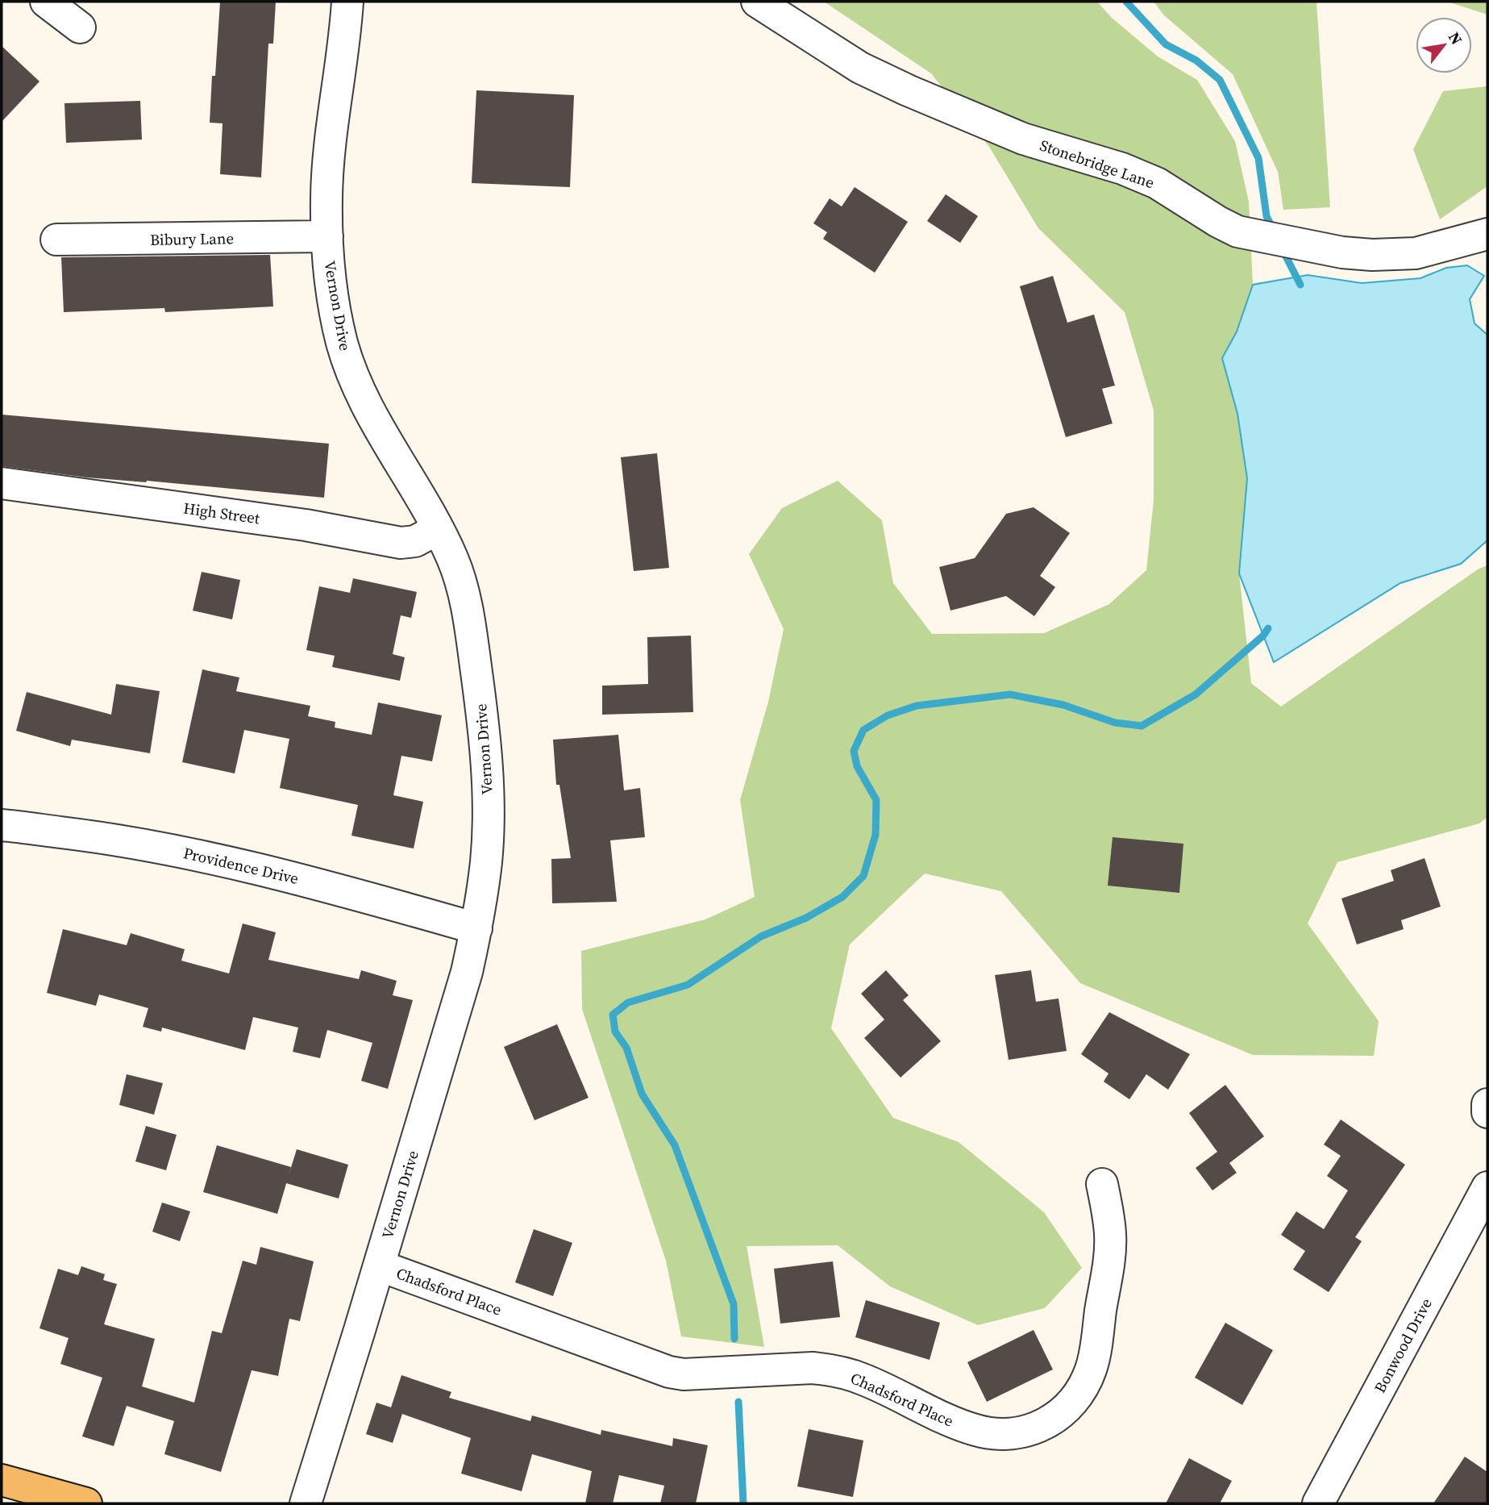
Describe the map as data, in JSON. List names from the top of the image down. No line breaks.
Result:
{"streets":{"street":["Stonebridge Lane","Bibury Lane","Vernon Drive","High Street","Providence Drive","Chadsford Place","Bonwood Drive"]},"crossings":[["Bibury Lane","Vernon Drive"],["Vernon Drive","High Street"],["Vernon Drive","Providence Drive"],["Vernon Drive","Chadsford Place"]],"north":"top right"}
